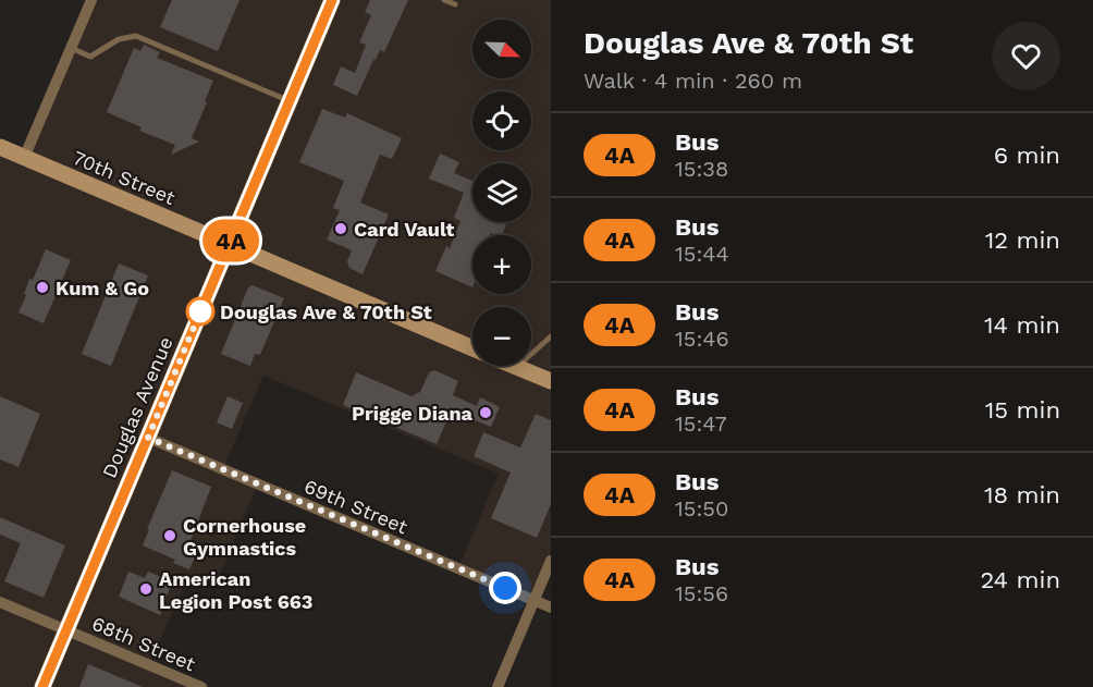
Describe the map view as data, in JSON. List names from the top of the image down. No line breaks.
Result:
{"streets":{"main road":["70th Street","Douglas Avenue"],"street":["69th Street","68th Street"]},"crossings":[["70th Street","Douglas Avenue"],["Douglas Avenue","69th Street"],["Douglas Avenue","68th Street"]],"places":["Card Vault","Kum & Go","Douglas Ave & 70th St","Prigge Diana","Cornerhouse Gymnastics","American Legion Post 663"],"lines":["bus line 4A"],"north":"bottom right","page":{"on_map":"4A","heading":["Douglas Ave & 70th St","Walk · 4 min · 260 m"],"map_buttons":["+","−"],"list":[{"mark":"4A","name":"Bus","note":"15:38","value":"6 min"},{"mark":"4A","name":"Bus","note":"15:44","value":"12 min"},{"mark":"4A","name":"Bus","note":"15:46","value":"14 min"},{"mark":"4A","name":"Bus","note":"15:47","value":"15 min"},{"mark":"4A","name":"Bus","note":"15:50","value":"18 min"},{"mark":"4A","name":"Bus","note":"15:56","value":"24 min"}]}}
